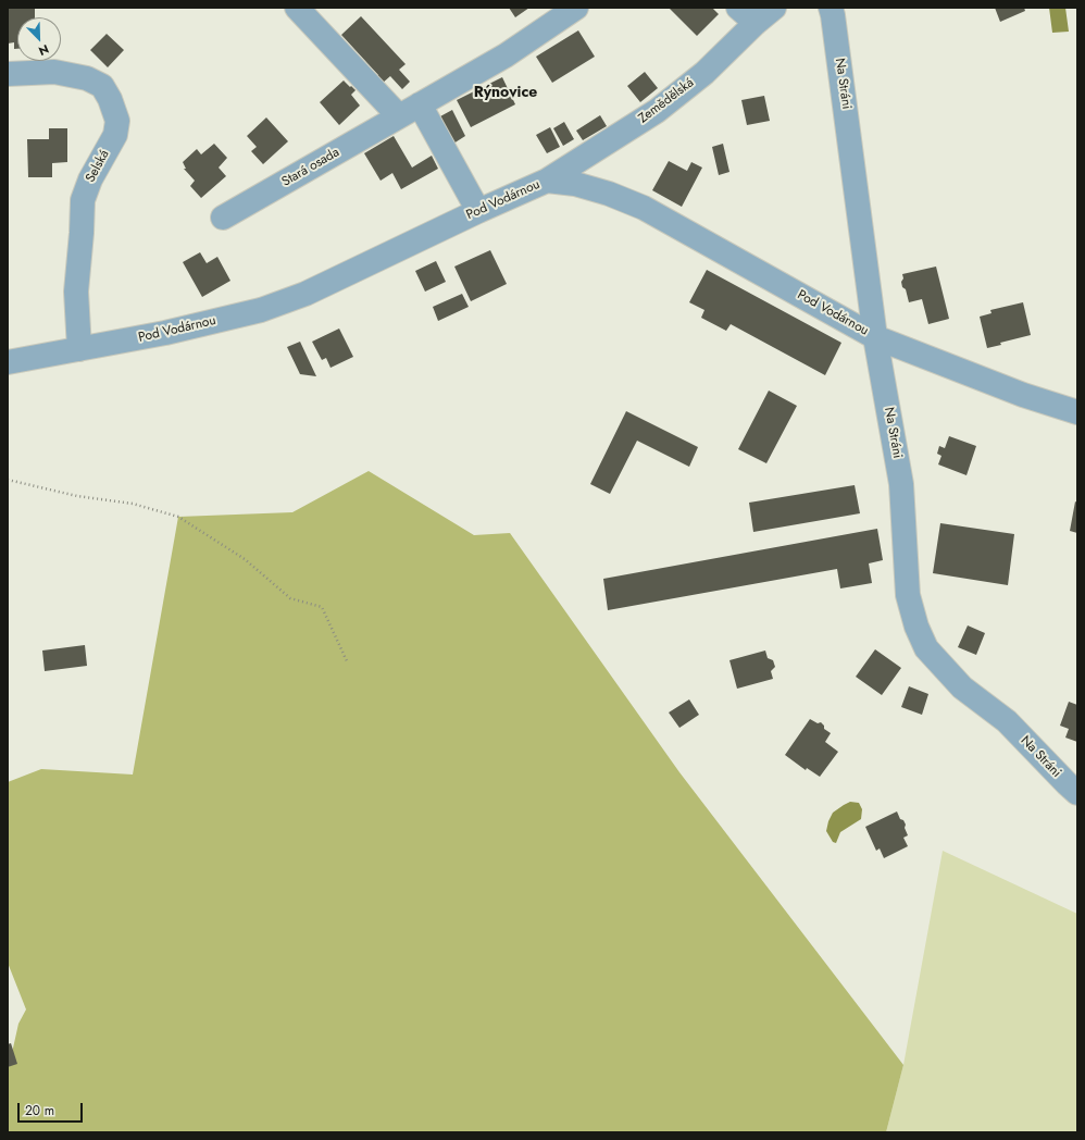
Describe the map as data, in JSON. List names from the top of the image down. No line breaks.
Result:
{"streets":{"street":["Na Stráni","Zemědělská","Selská","Stará osada","Pod Vodárnou"]},"crossings":[["Na Stráni","Pod Vodárnou"],["Zemědělská","Pod Vodárnou"],["Selská","Pod Vodárnou"]],"districts":["Rýnovice"],"scale_bar":"20 m","north":"bottom right"}
